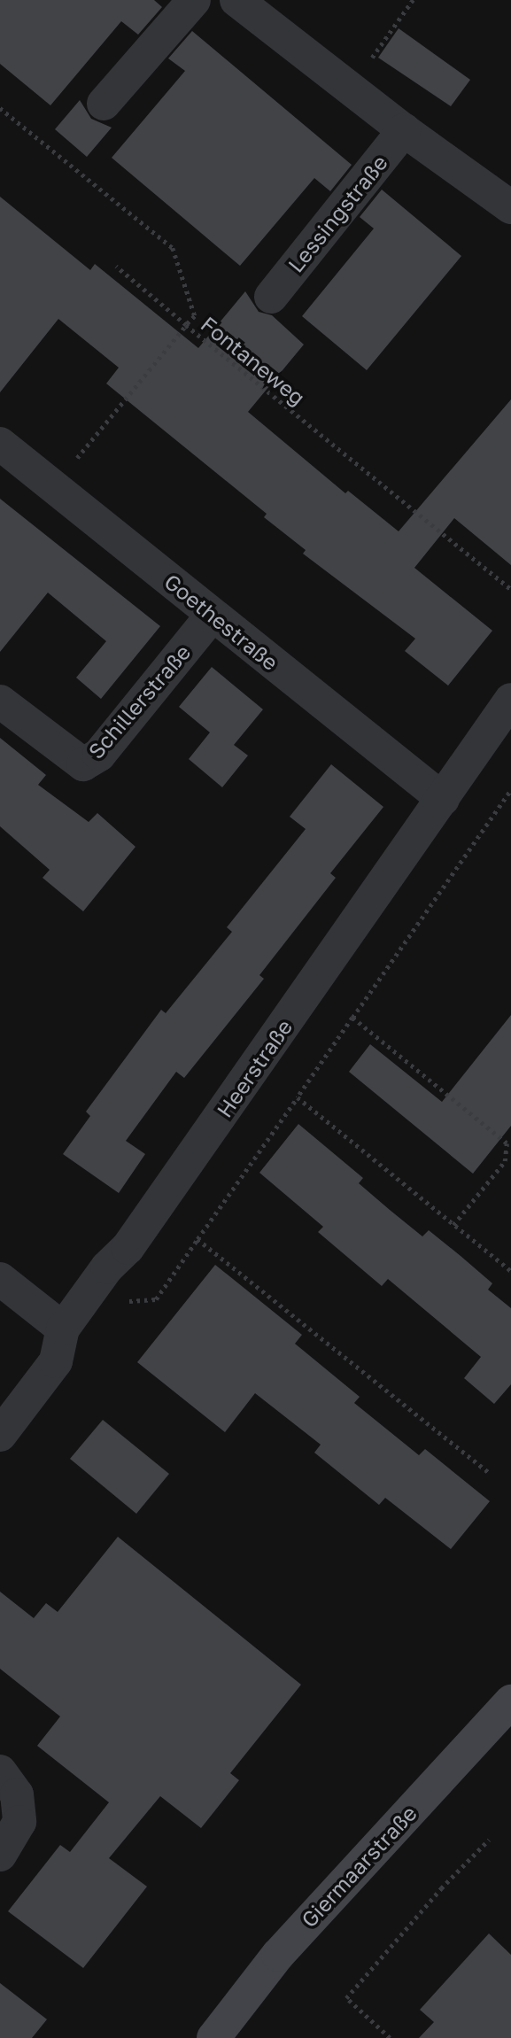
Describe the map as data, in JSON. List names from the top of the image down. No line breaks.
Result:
{"streets":{"main road":["Giermaarstraße"],"street":["Lessingstraße","Goethestraße","Schillerstraße","Heerstraße"],"path":["Fontaneweg"]},"crossings":[["Goethestraße","Schillerstraße"],["Goethestraße","Heerstraße"]]}
